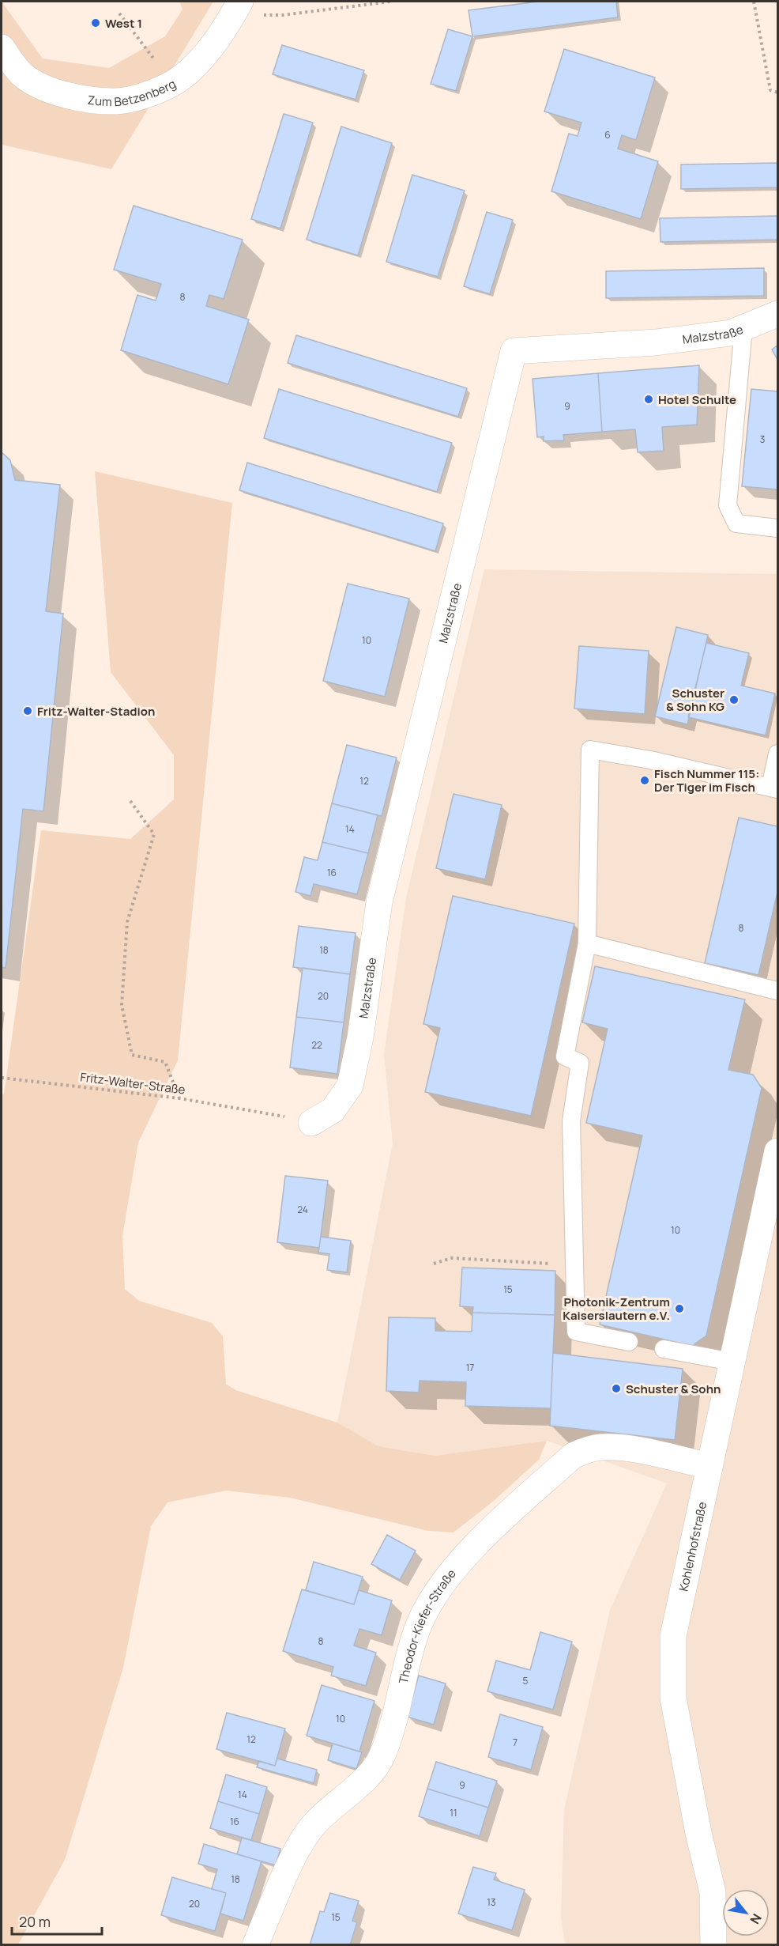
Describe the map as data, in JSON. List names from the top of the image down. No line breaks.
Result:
{"streets":{"street":["Zum Betzenberg","Malzstraße","Kohlenhofstraße","Theodor-Kiefer-Straße"],"path":["Fritz-Walter-Straße"]},"crossings":[["Kohlenhofstraße","Theodor-Kiefer-Straße"]],"places":["West 1","Hotel Schulte","Schuster & Sohn KG","Fritz-Walter-Stadion","Fisch Nummer 115: Der Tiger im Fisch","Photonik-Zentrum Kaiserslautern e.V.","Schuster & Sohn"],"house_numbers":["6","8","9","3","10","12","14","16","8","18","20","22","24","10","15","17","8","5","10","12","7","9","14","11","16","18","13","20","15"],"scale_bar":"20 m","north":"bottom right"}
